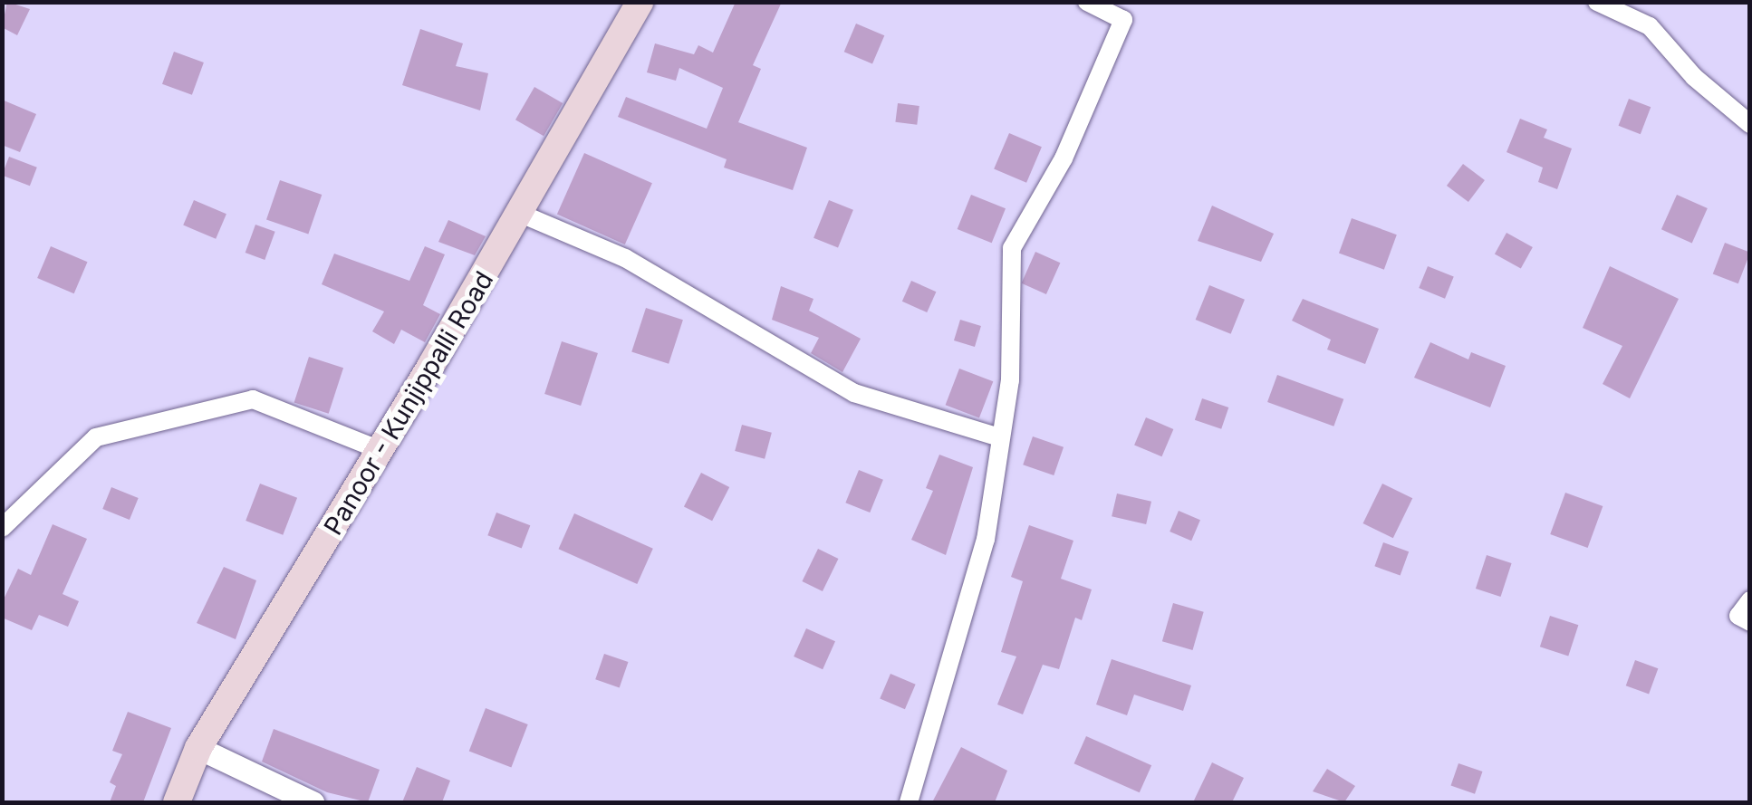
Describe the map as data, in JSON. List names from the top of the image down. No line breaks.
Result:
{"streets":{"main road":["Panoor - Kunjippalli Road"]}}
